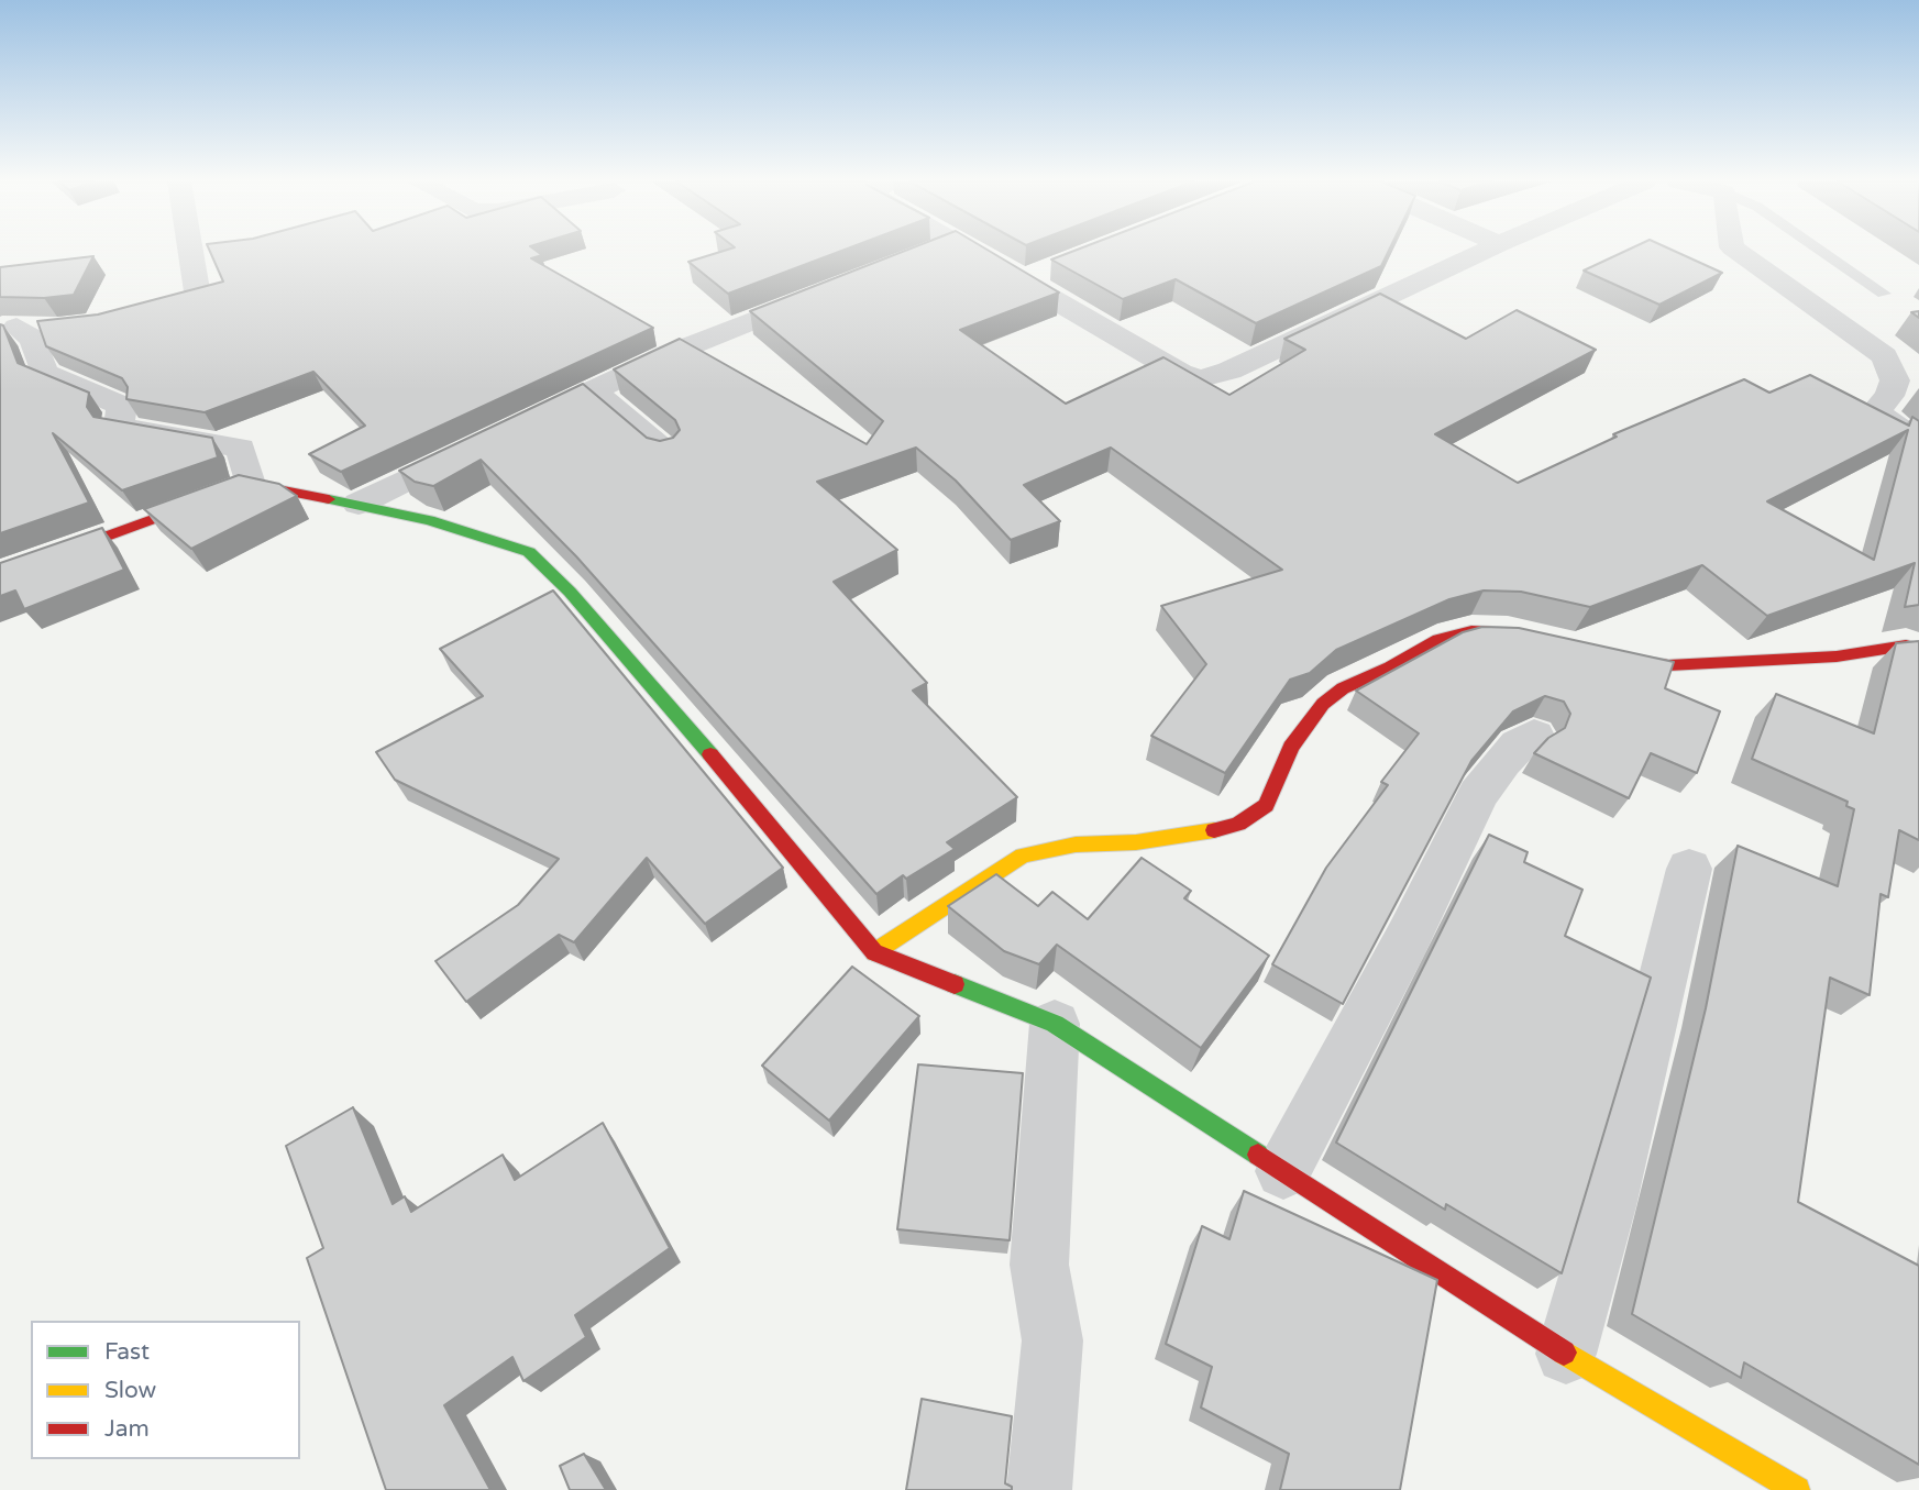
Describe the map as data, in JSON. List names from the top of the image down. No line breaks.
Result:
{"legend":["Fast","Slow","Jam"]}
